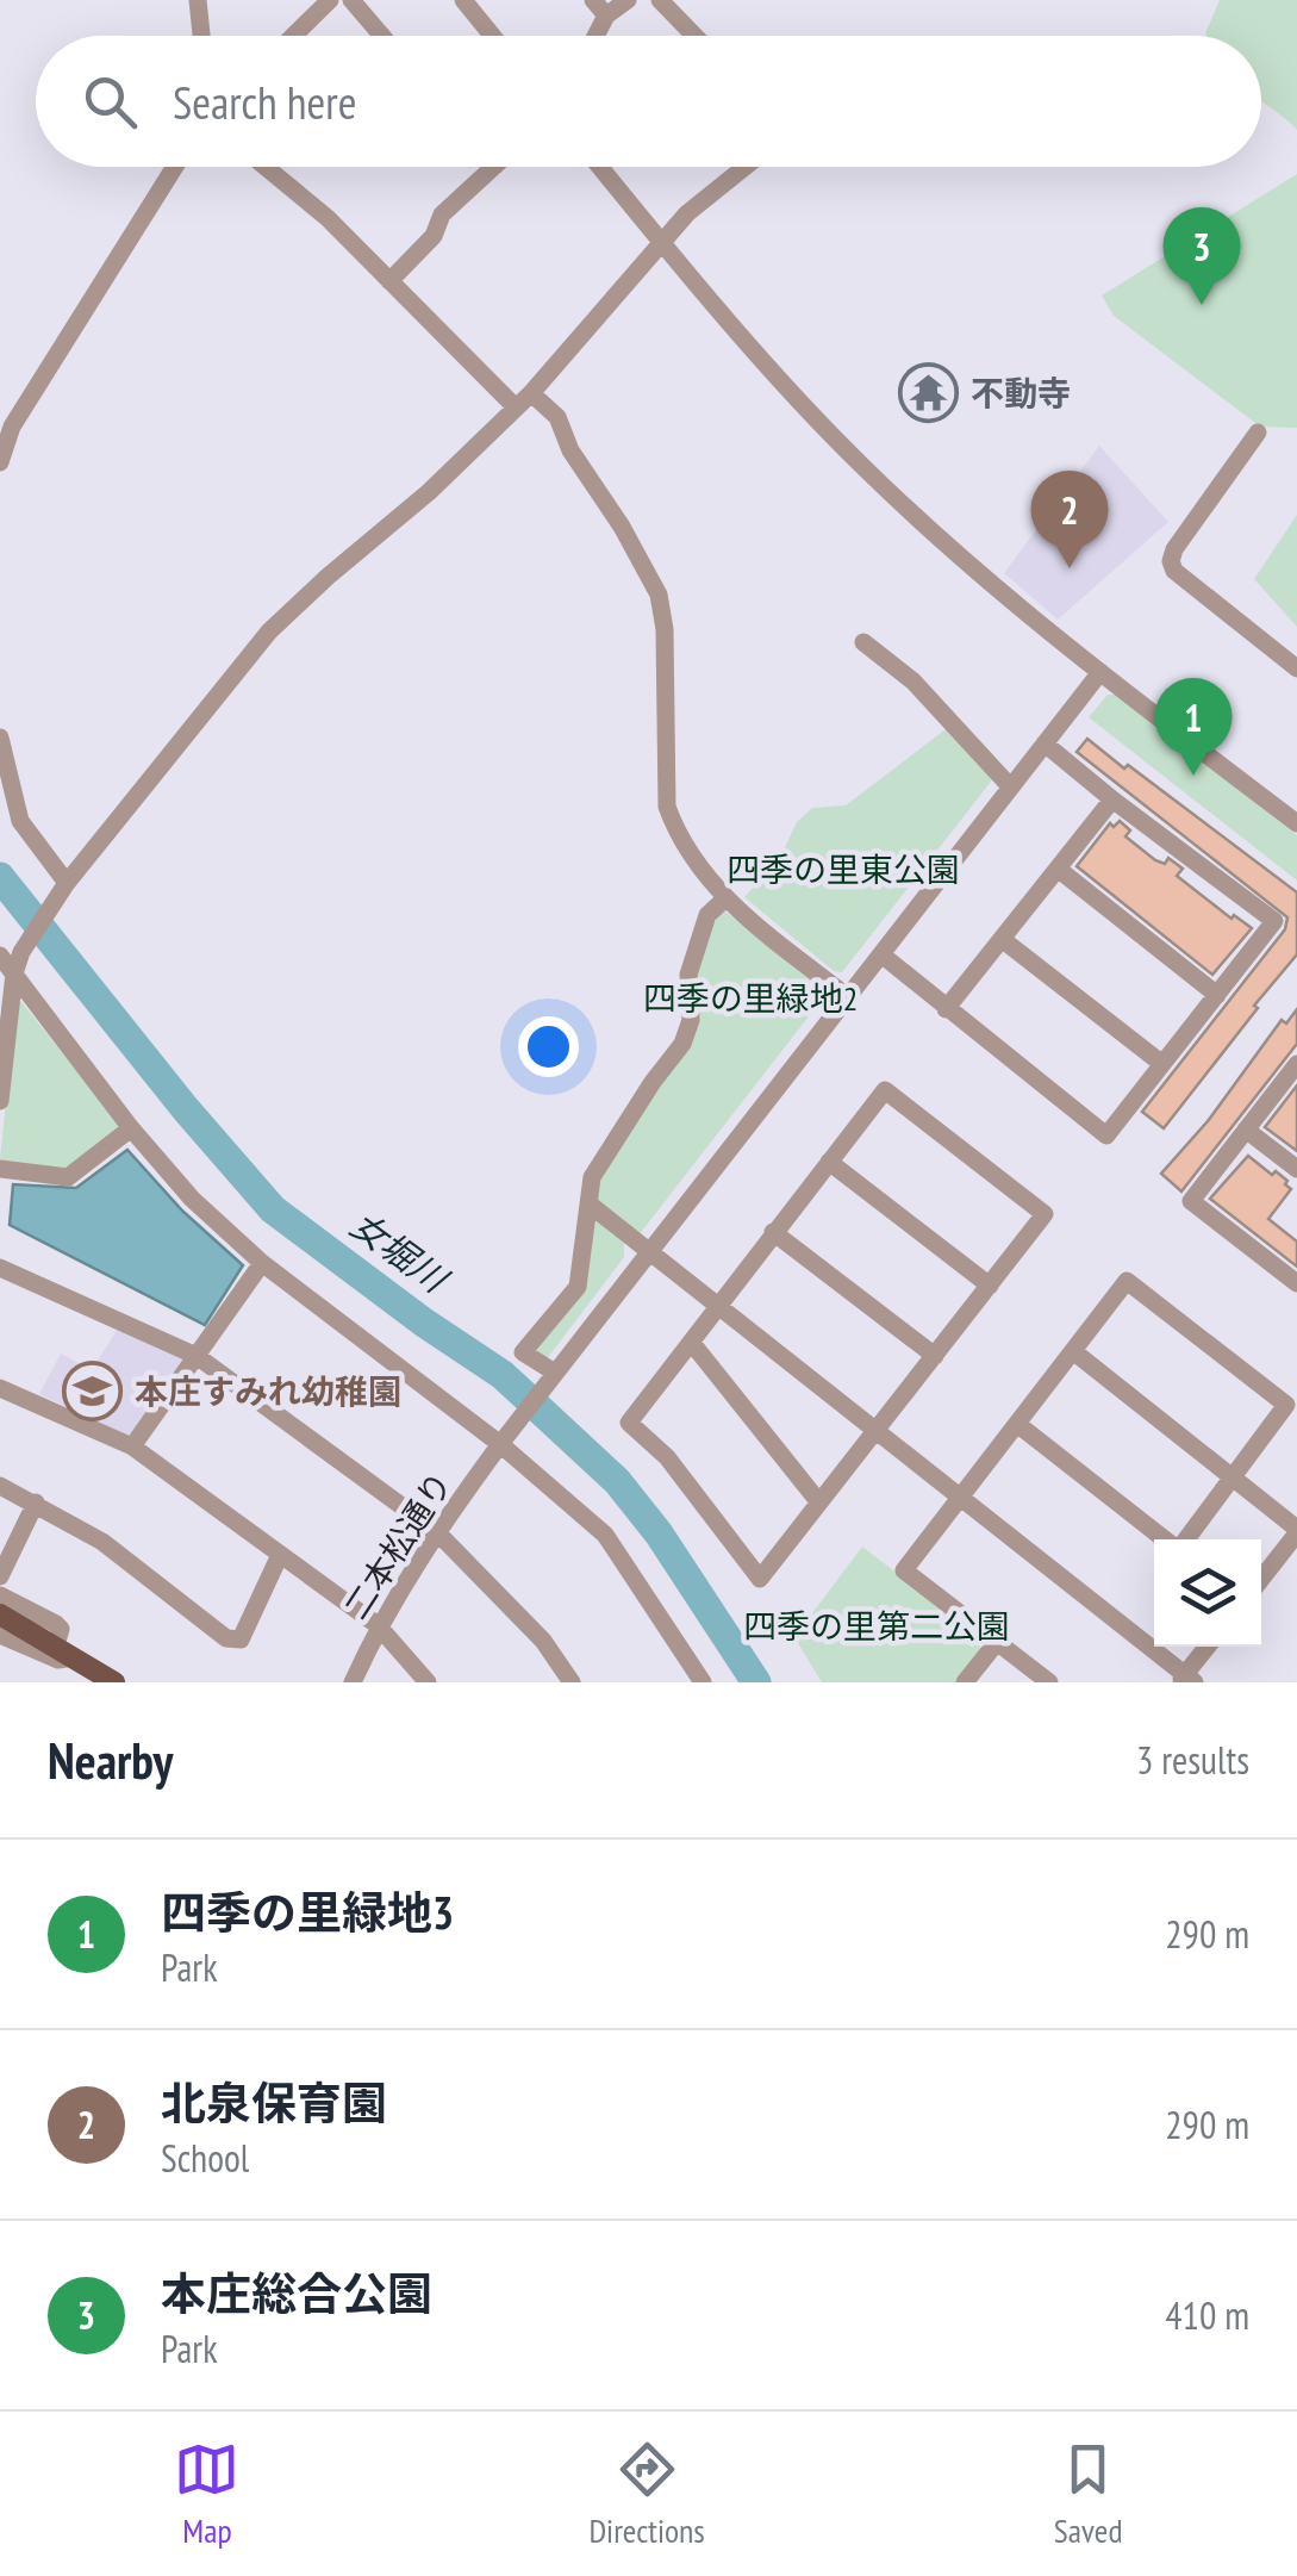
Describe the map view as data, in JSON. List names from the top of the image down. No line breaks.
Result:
{"streets":{"street":["二本松通り"]},"water":["女堀川"],"parks":["四季の里東公園","四季の里緑地2","四季の里第二公園"],"places":{"temple":["不動寺"],"school or university":["本庄すみれ幼稚園"]},"page":{"search":"Search here","pins":["3","2","1"],"heading":["Nearby","3 results"],"list":[{"mark":"1","name":"四季の里緑地3","note":"Park","value":"290 m"},{"mark":"2","name":"北泉保育園","note":"School","value":"290 m"},{"mark":"3","name":"本庄総合公園","note":"Park","value":"410 m"}],"nav":["Map","Directions","Saved"]}}
